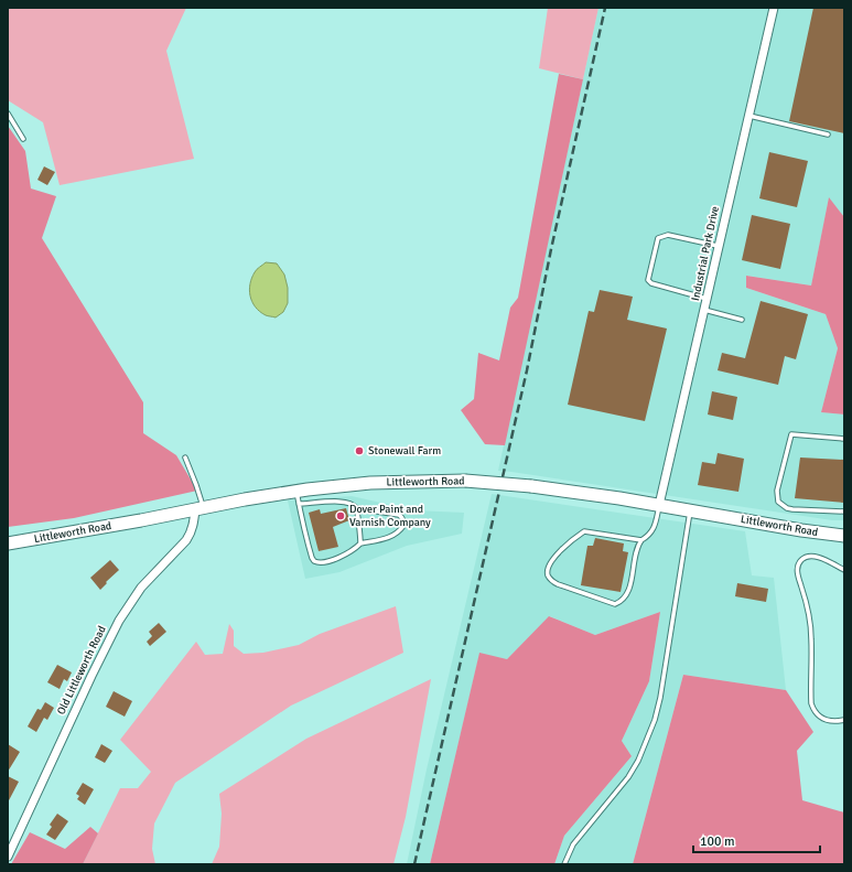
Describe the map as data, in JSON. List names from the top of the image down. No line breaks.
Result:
{"streets":{"main road":["Littleworth Road"],"street":["Industrial Park Drive","Old Littleworth Road"]},"crossings":[["Industrial Park Drive","Littleworth Road"],["Littleworth Road","Old Littleworth Road"]],"places":["Stonewall Farm","Dover Paint and Varnish Company"],"scale_bar":"100 m"}
